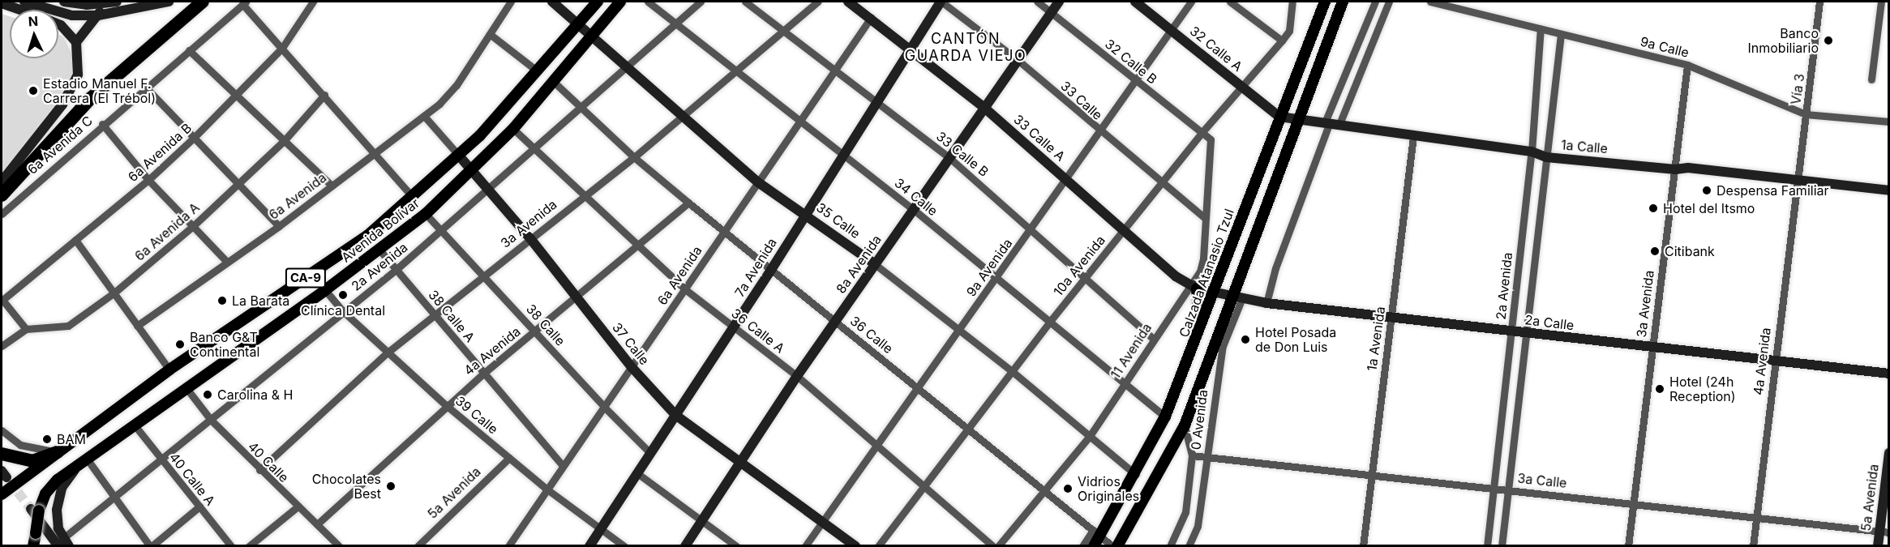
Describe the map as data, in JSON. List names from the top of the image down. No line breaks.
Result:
{"streets":{"main road":["Avenida Bolívar","Calzada Atanasio Tzul","CA-9"],"street":["9a Calle","32 Calle A","32 Calle B","Vía 3","33 Calle","33 Calle A","6a Avenida C","1a Calle","6a Avenida B","33 Calle B","6a Avenida","34 Calle","35 Calle","3a Avenida","6a Avenida A","8a Avenida","10a Avenida","2a Avenida","7a Avenida","9a Avenida","38 Calle A","2a Calle","38 Calle","36 Calle A","36 Calle","1a Avenida","37 Calle","4a Avenida","11 Avenida","39 Calle","0 Avenida","40 Calle","40 Calle A","3a Calle","5a Avenida"]},"crossings":[["9a Calle","Vía 3"],["9a Calle","3a Avenida"],["9a Calle","2a Avenida"],["32 Calle A","1a Calle"],["32 Calle A","10a Avenida"],["32 Calle A","9a Avenida"],["32 Calle A","Calzada Atanasio Tzul"],["32 Calle B","8a Avenida"],["32 Calle B","10a Avenida"],["32 Calle B","9a Avenida"],["32 Calle B","11 Avenida"],["Vía 3","1a Calle"],["Vía 3","4a Avenida"],["33 Calle","8a Avenida"],["33 Calle","10a Avenida"],["33 Calle","7a Avenida"],["33 Calle","9a Avenida"],["33 Calle","11 Avenida"],["33 Calle A","6a Avenida"],["33 Calle A","8a Avenida"],["33 Calle A","10a Avenida"],["33 Calle A","7a Avenida"],["33 Calle A","9a Avenida"],["33 Calle A","Calzada Atanasio Tzul"],["33 Calle A","2a Calle"],["33 Calle A","11 Avenida"],["1a Calle","3a Avenida"],["1a Calle","2a Avenida"],["1a Calle","Calzada Atanasio Tzul"],["1a Calle","1a Avenida"],["1a Calle","4a Avenida"],["33 Calle B","6a Avenida"],["33 Calle B","3a Avenida"],["33 Calle B","8a Avenida"],["33 Calle B","10a Avenida"],["33 Calle B","7a Avenida"],["33 Calle B","9a Avenida"],["33 Calle B","11 Avenida"],["6a Avenida","34 Calle"],["6a Avenida","35 Calle"],["6a Avenida","38 Calle A"],["6a Avenida","38 Calle"],["6a Avenida","36 Calle A"],["6a Avenida","36 Calle"],["6a Avenida","37 Calle"],["6a Avenida","39 Calle"],["34 Calle","3a Avenida"],["34 Calle","8a Avenida"],["34 Calle","10a Avenida"],["34 Calle","2a Avenida"],["34 Calle","7a Avenida"],["34 Calle","9a Avenida"],["34 Calle","Calzada Atanasio Tzul"],["34 Calle","11 Avenida"],["35 Calle","3a Avenida"],["35 Calle","Avenida Bolívar"],["35 Calle","8a Avenida"],["35 Calle","10a Avenida"],["35 Calle","2a Avenida"],["35 Calle","7a Avenida"],["35 Calle","9a Avenida"],["35 Calle","Calzada Atanasio Tzul"],["35 Calle","11 Avenida"],["3a Avenida","38 Calle A"],["3a Avenida","2a Calle"],["3a Avenida","38 Calle"],["3a Avenida","36 Calle A"],["3a Avenida","36 Calle"],["3a Avenida","37 Calle"],["3a Avenida","39 Calle"],["3a Avenida","40 Calle"],["3a Avenida","3a Calle"],["Avenida Bolívar","38 Calle A"],["Avenida Bolívar","38 Calle"],["Avenida Bolívar","36 Calle A"],["Avenida Bolívar","36 Calle"],["Avenida Bolívar","37 Calle"],["Avenida Bolívar","39 Calle"],["Avenida Bolívar","40 Calle"],["Avenida Bolívar","40 Calle A"],["8a Avenida","36 Calle A"],["8a Avenida","36 Calle"],["8a Avenida","37 Calle"],["10a Avenida","36 Calle A"],["10a Avenida","36 Calle"],["2a Avenida","38 Calle A"],["2a Avenida","2a Calle"],["2a Avenida","38 Calle"],["2a Avenida","36 Calle A"],["2a Avenida","36 Calle"],["2a Avenida","37 Calle"],["2a Avenida","39 Calle"],["2a Avenida","40 Calle"],["2a Avenida","40 Calle A"],["2a Avenida","3a Calle"],["7a Avenida","38 Calle"],["7a Avenida","36 Calle A"],["7a Avenida","36 Calle"],["7a Avenida","37 Calle"],["7a Avenida","39 Calle"],["9a Avenida","36 Calle A"],["9a Avenida","36 Calle"],["9a Avenida","37 Calle"],["Calzada Atanasio Tzul","2a Calle"],["Calzada Atanasio Tzul","36 Calle"],["38 Calle A","4a Avenida"],["2a Calle","1a Avenida"],["2a Calle","4a Avenida"],["2a Calle","0 Avenida"],["38 Calle","4a Avenida"],["36 Calle A","4a Avenida"],["36 Calle","4a Avenida"],["36 Calle","11 Avenida"],["1a Avenida","3a Calle"],["37 Calle","4a Avenida"],["4a Avenida","39 Calle"],["4a Avenida","40 Calle"],["4a Avenida","3a Calle"],["39 Calle","5a Avenida"],["0 Avenida","3a Calle"],["3a Calle","5a Avenida"]],"districts":["CANTÓN GUARDA VIEJO"],"places":["Banco Inmobiliario","Estadio Manuel F. Carrera (El Trébol)","Despensa Familiar","Hotel del Itsmo","Citibank","Clínica Dental","La Barata","Hotel Posada de Don Luis","Banco G&T Continental","Hotel (24h Reception)","Carolina & H","BAM","Chocolates Best","Vidrios Originales"],"north":"top"}
